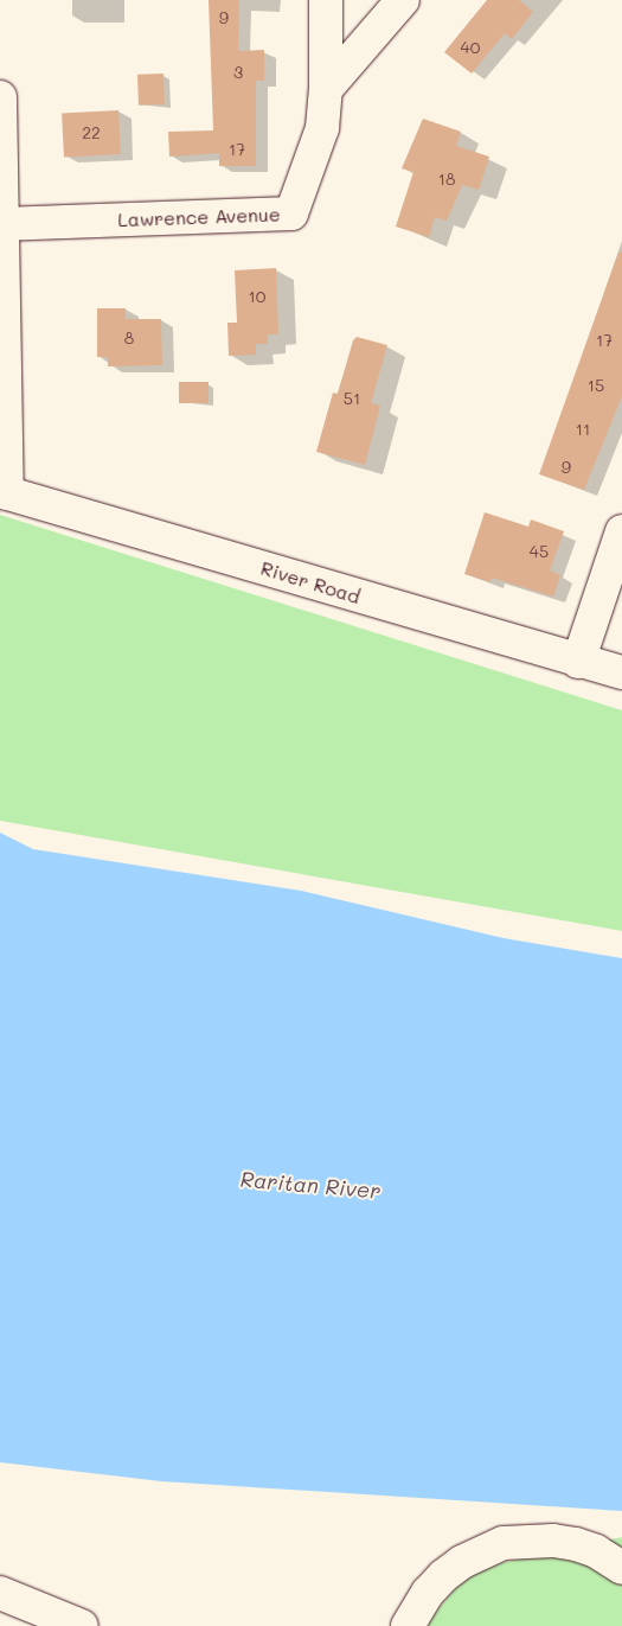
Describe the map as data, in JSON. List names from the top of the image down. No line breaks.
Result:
{"streets":{"main road":["Lawrence Avenue","River Road"]},"water":["Raritan River"],"house_numbers":["9","40","3","22","17","18","10","8","17","15","51","11","9","45"]}
